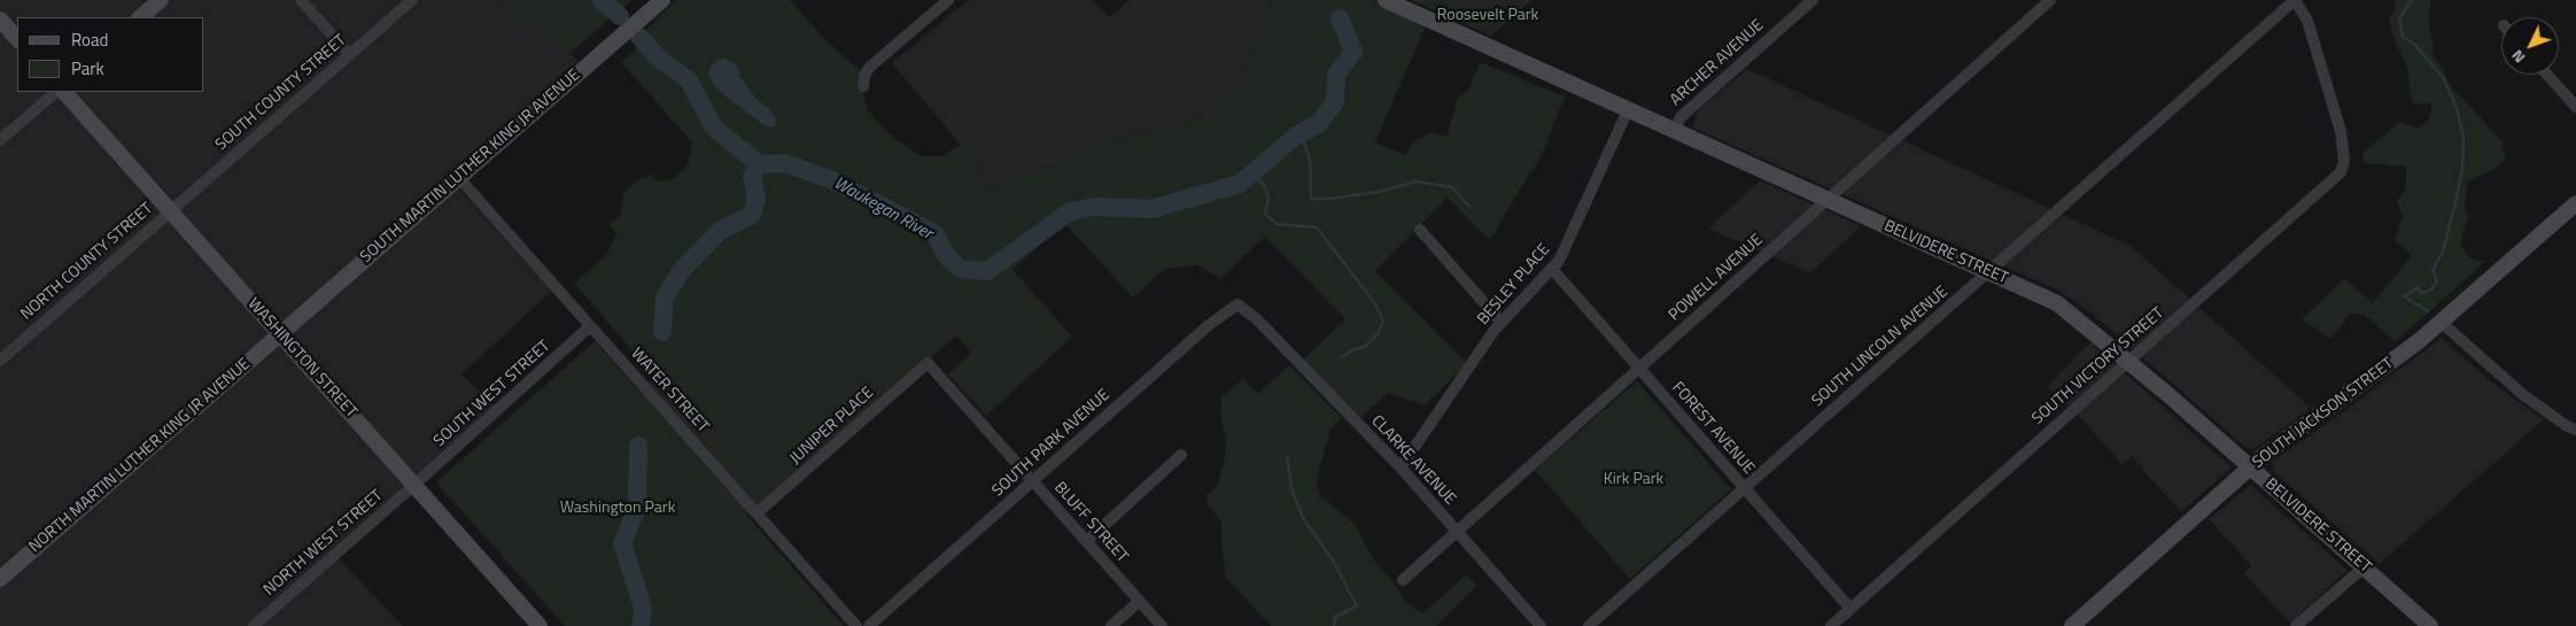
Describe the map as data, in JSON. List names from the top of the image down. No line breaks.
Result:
{"streets":{"main road":["SOUTH MARTIN LUTHER KING JR AVENUE","BELVIDERE STREET","WASHINGTON STREET","SOUTH JACKSON STREET","NORTH MARTIN LUTHER KING JR AVENUE"],"street":["ARCHER AVENUE","SOUTH COUNTY STREET","NORTH COUNTY STREET","POWELL AVENUE","BESLEY PLACE","SOUTH LINCOLN AVENUE","SOUTH VICTORY STREET","WATER STREET","SOUTH WEST STREET","JUNIPER PLACE","FOREST AVENUE","SOUTH PARK AVENUE","CLARKE AVENUE","BLUFF STREET","NORTH WEST STREET"]},"crossings":[["ARCHER AVENUE","BELVIDERE STREET"],["SOUTH COUNTY STREET","NORTH COUNTY STREET"],["SOUTH COUNTY STREET","WASHINGTON STREET"],["SOUTH MARTIN LUTHER KING JR AVENUE","WASHINGTON STREET"],["SOUTH MARTIN LUTHER KING JR AVENUE","WATER STREET"],["SOUTH MARTIN LUTHER KING JR AVENUE","NORTH MARTIN LUTHER KING JR AVENUE"],["BELVIDERE STREET","POWELL AVENUE"],["BELVIDERE STREET","BESLEY PLACE"],["BELVIDERE STREET","SOUTH LINCOLN AVENUE"],["BELVIDERE STREET","SOUTH VICTORY STREET"],["BELVIDERE STREET","SOUTH JACKSON STREET"],["NORTH COUNTY STREET","WASHINGTON STREET"],["POWELL AVENUE","FOREST AVENUE"],["POWELL AVENUE","CLARKE AVENUE"],["BESLEY PLACE","FOREST AVENUE"],["BESLEY PLACE","CLARKE AVENUE"],["SOUTH LINCOLN AVENUE","SOUTH VICTORY STREET"],["SOUTH LINCOLN AVENUE","FOREST AVENUE"],["WASHINGTON STREET","SOUTH WEST STREET"],["WASHINGTON STREET","NORTH MARTIN LUTHER KING JR AVENUE"],["WASHINGTON STREET","NORTH WEST STREET"],["SOUTH VICTORY STREET","FOREST AVENUE"],["WATER STREET","SOUTH WEST STREET"],["WATER STREET","JUNIPER PLACE"],["SOUTH WEST STREET","NORTH WEST STREET"],["JUNIPER PLACE","BLUFF STREET"],["SOUTH PARK AVENUE","CLARKE AVENUE"],["SOUTH PARK AVENUE","BLUFF STREET"]],"water":["Waukegan River"],"parks":["Roosevelt Park","Kirk Park","Washington Park"],"legend":["Road","Park"],"north":"bottom left"}
